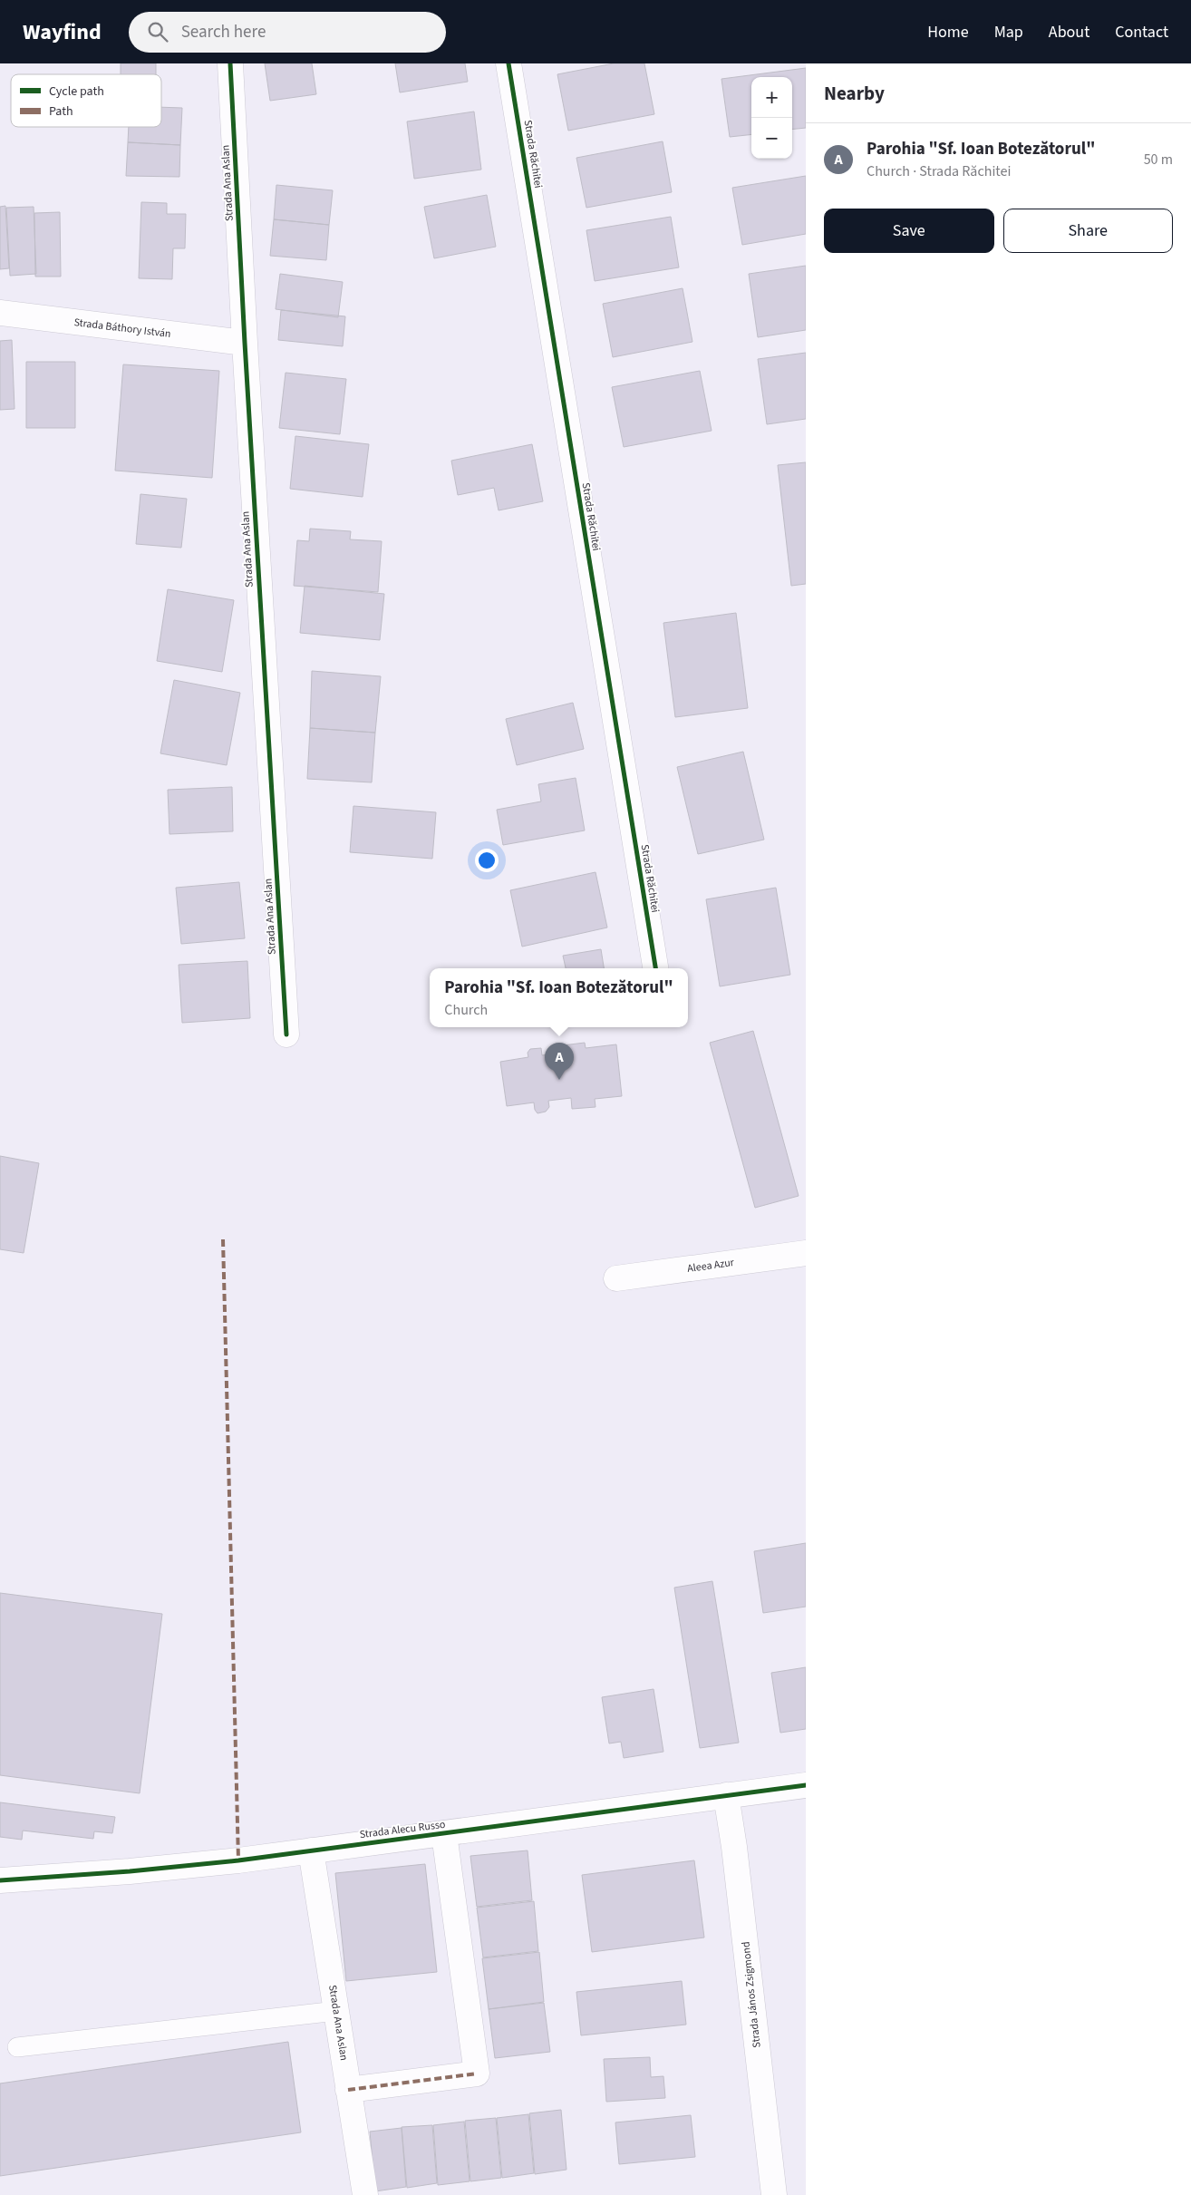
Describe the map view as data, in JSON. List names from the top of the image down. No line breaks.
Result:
{"streets":{"street":["Strada Răchitei","Strada Ana Aslan","Strada Báthory István","Aleea Azur","Strada Alecu Russo","Strada János Zsigmond"]},"crossings":[["Strada Ana Aslan","Strada Báthory István"],["Strada Ana Aslan","Strada Alecu Russo"],["Strada Alecu Russo","Strada János Zsigmond"]],"legend":["Cycle path","Path"],"page":{"header":"Wayfind","search":"Search here","nav":["Home","Map","About","Contact"],"heading":"Nearby","map_buttons":["+","−"],"list":[{"mark":"A","name":"Parohia \"Sf. Ioan Botezătorul\"","note":"Church · Strada Răchitei","value":"50 m"}],"buttons":["Save","Share"],"popup":["Parohia \"Sf. Ioan Botezătorul\"","Church"],"pins":"A"}}
